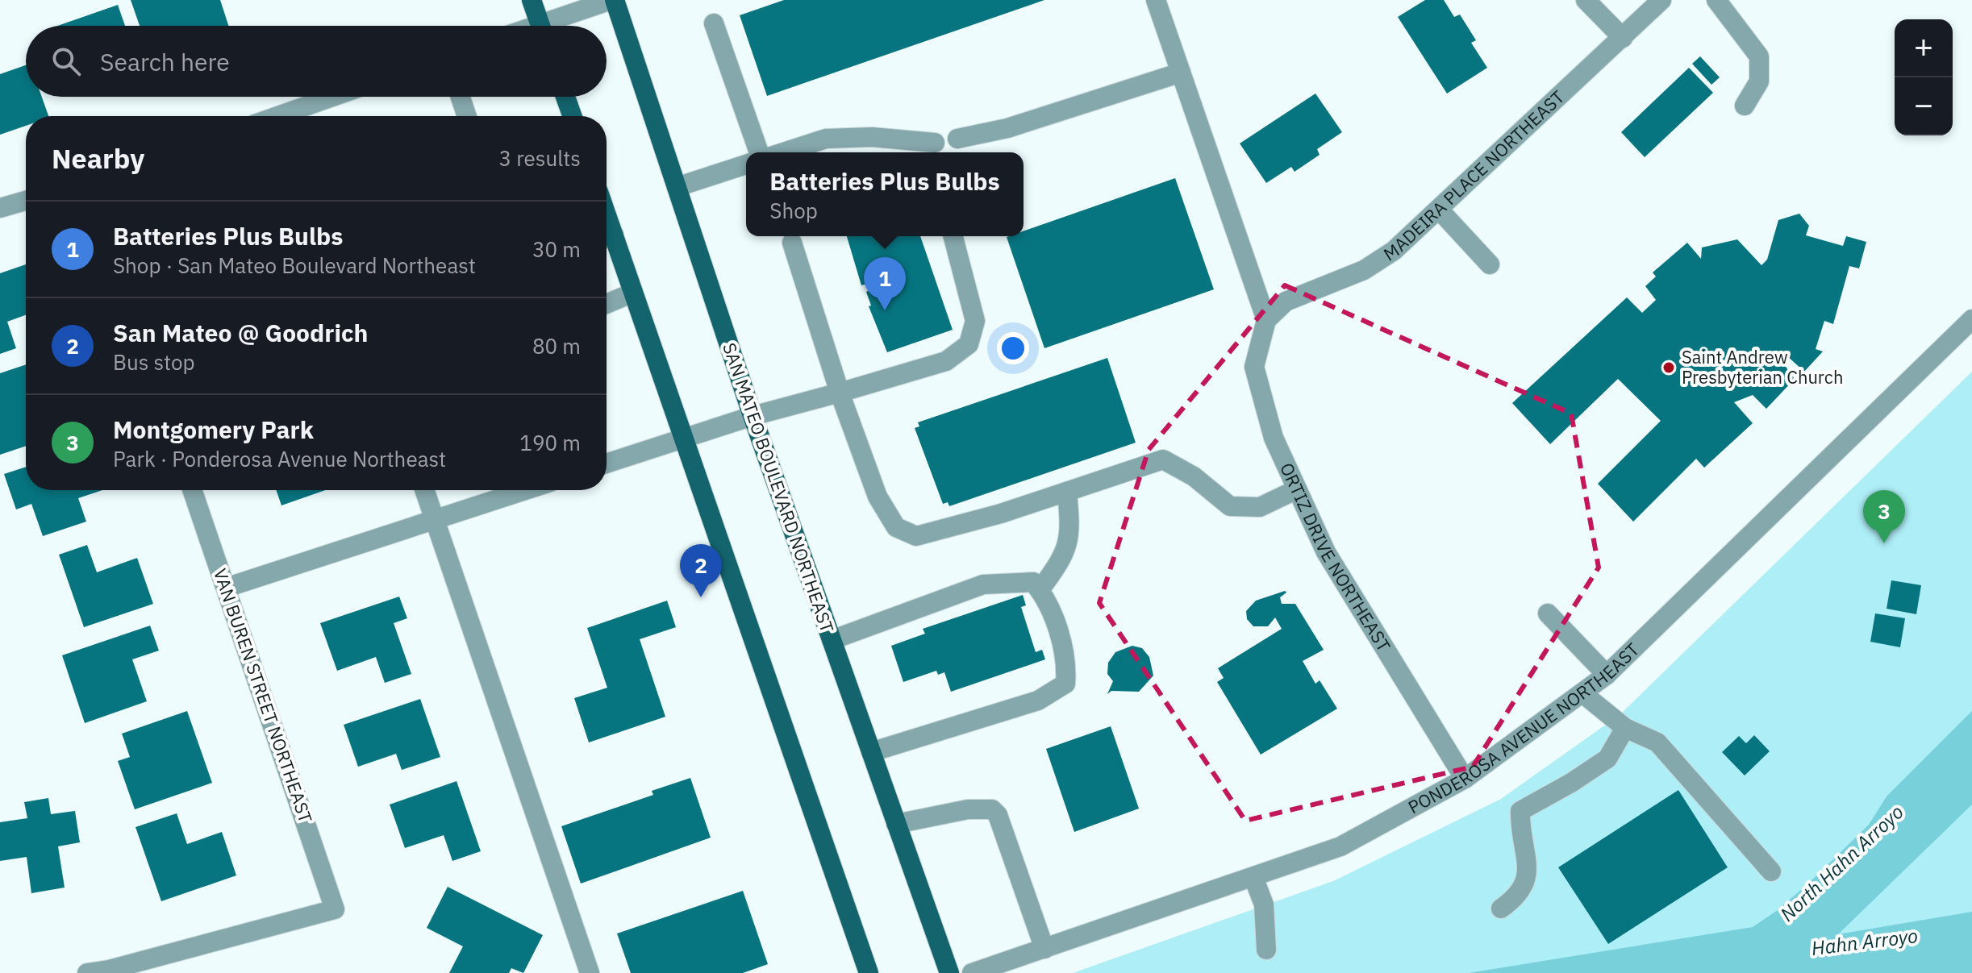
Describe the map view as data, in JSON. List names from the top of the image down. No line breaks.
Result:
{"streets":{"main road":["SAN MATEO BOULEVARD NORTHEAST"],"street":["MADEIRA PLACE NORTHEAST","ORTIZ DRIVE NORTHEAST","VAN BUREN STREET NORTHEAST","PONDEROSA AVENUE NORTHEAST"]},"crossings":[["MADEIRA PLACE NORTHEAST","ORTIZ DRIVE NORTHEAST"],["ORTIZ DRIVE NORTHEAST","PONDEROSA AVENUE NORTHEAST"]],"water":["North Hahn Arroyo","Hahn Arroyo"],"places":["Saint Andrew Presbyterian Church"],"page":{"map_buttons":["+","−"],"search":"Search here","heading":["Nearby","3 results"],"popup":["Batteries Plus Bulbs","Shop"],"list":[{"mark":"1","name":"Batteries Plus Bulbs","note":"Shop · San Mateo Boulevard Northeast","value":"30 m"},{"mark":"2","name":"San Mateo @ Goodrich","note":"Bus stop","value":"80 m"},{"mark":"3","name":"Montgomery Park","note":"Park · Ponderosa Avenue Northeast","value":"190 m"}],"pins":["1","3","2"]}}
